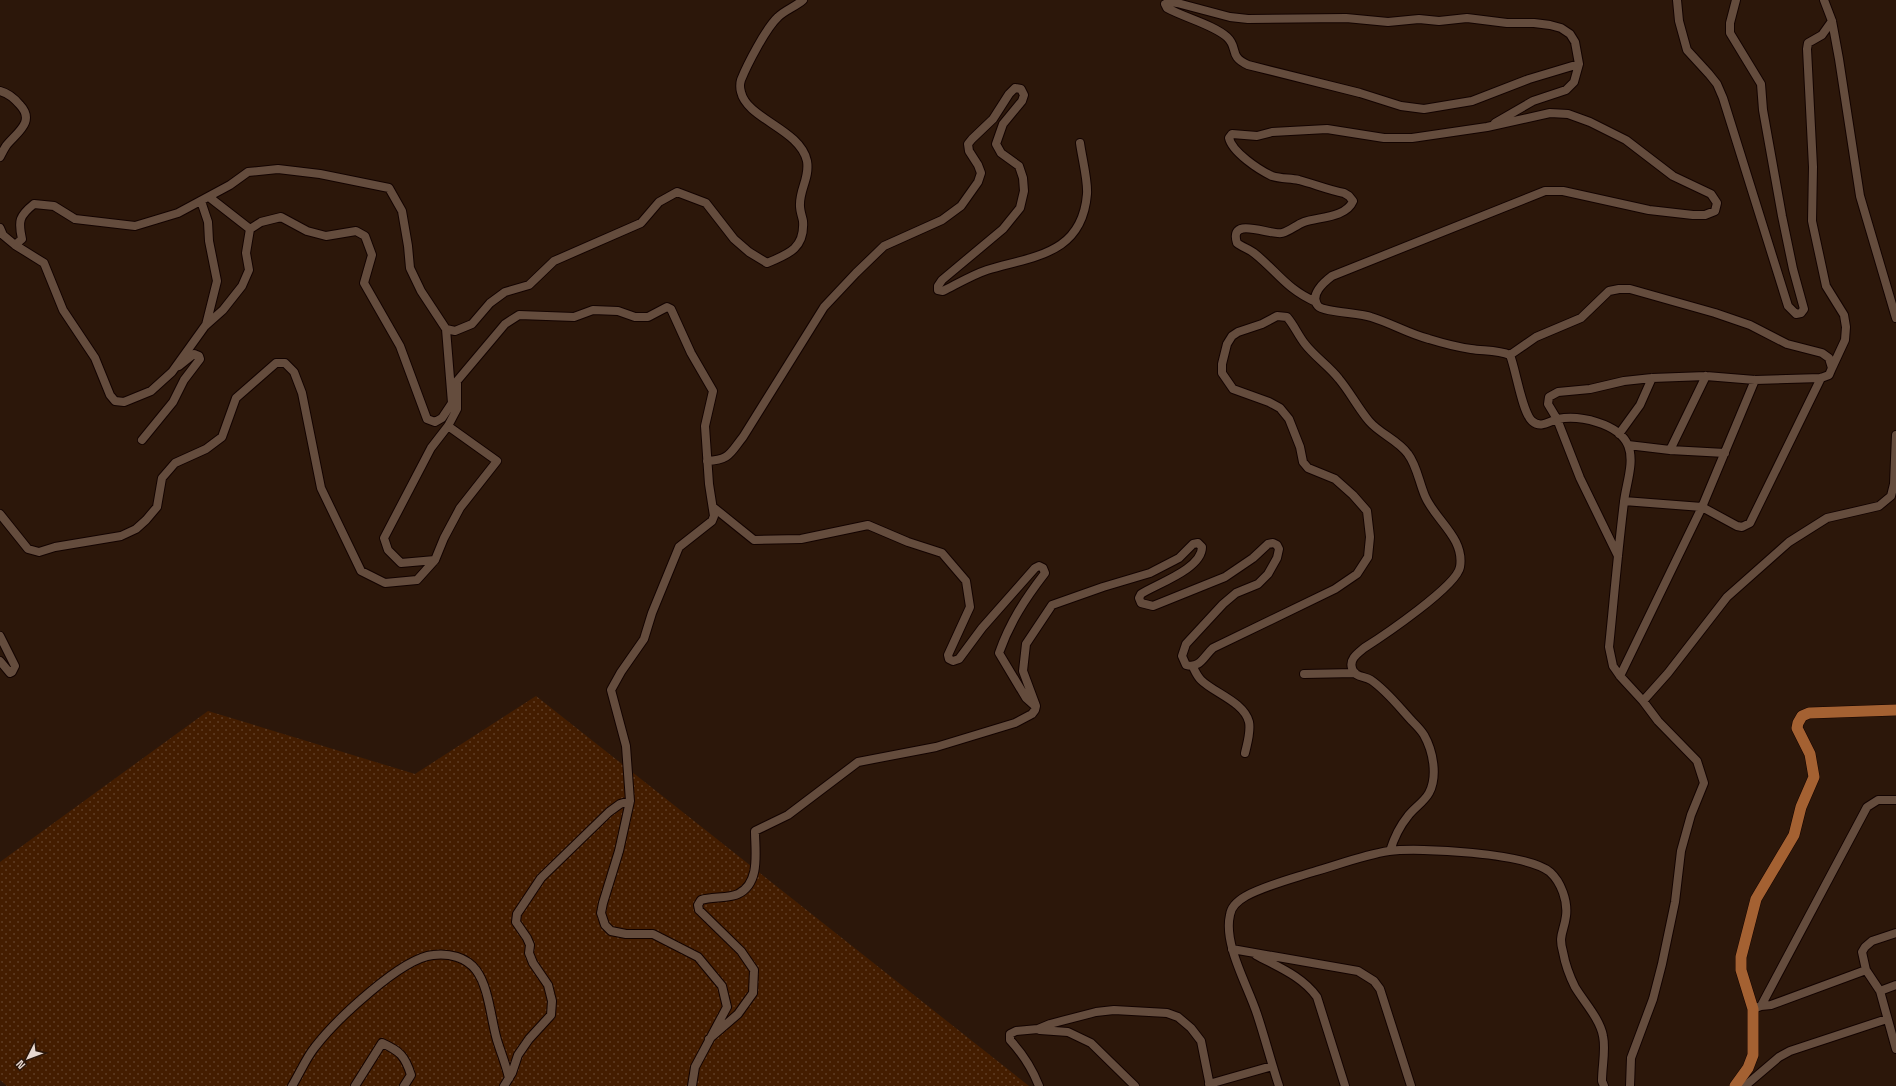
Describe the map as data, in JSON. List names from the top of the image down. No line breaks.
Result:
{"north":"bottom left"}
